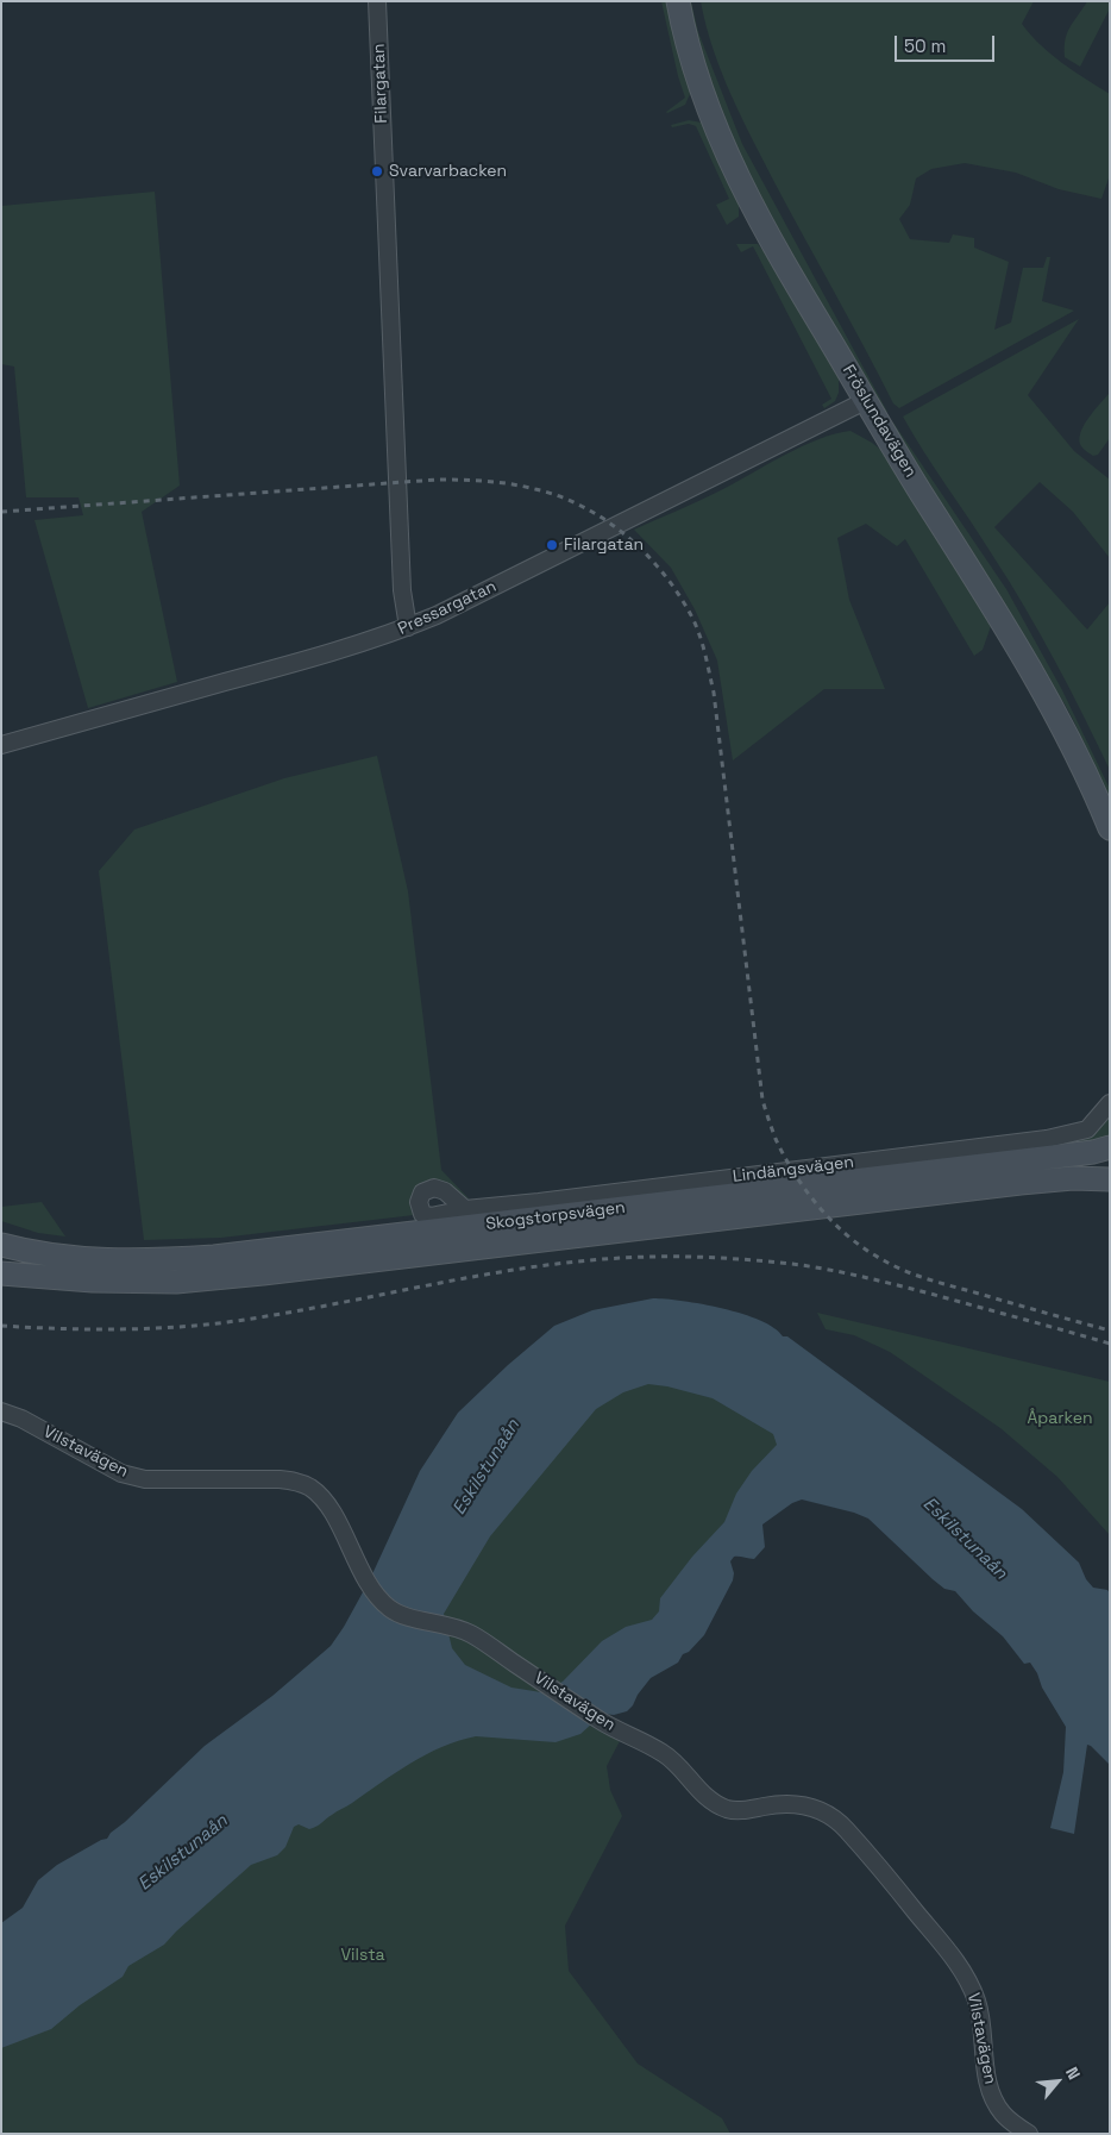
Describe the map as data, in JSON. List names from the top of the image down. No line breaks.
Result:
{"streets":{"main road":["Fröslundavägen","Skogstorpsvägen"],"street":["Filargatan","Pressargatan","Lindängsvägen","Vilstavägen"]},"crossings":[["Filargatan","Pressargatan"],["Fröslundavägen","Pressargatan"]],"water":["Eskilstunaån"],"parks":["Åparken","Vilsta"],"places":["Svarvarbacken","Filargatan"],"scale_bar":"50 m","north":"top right"}
